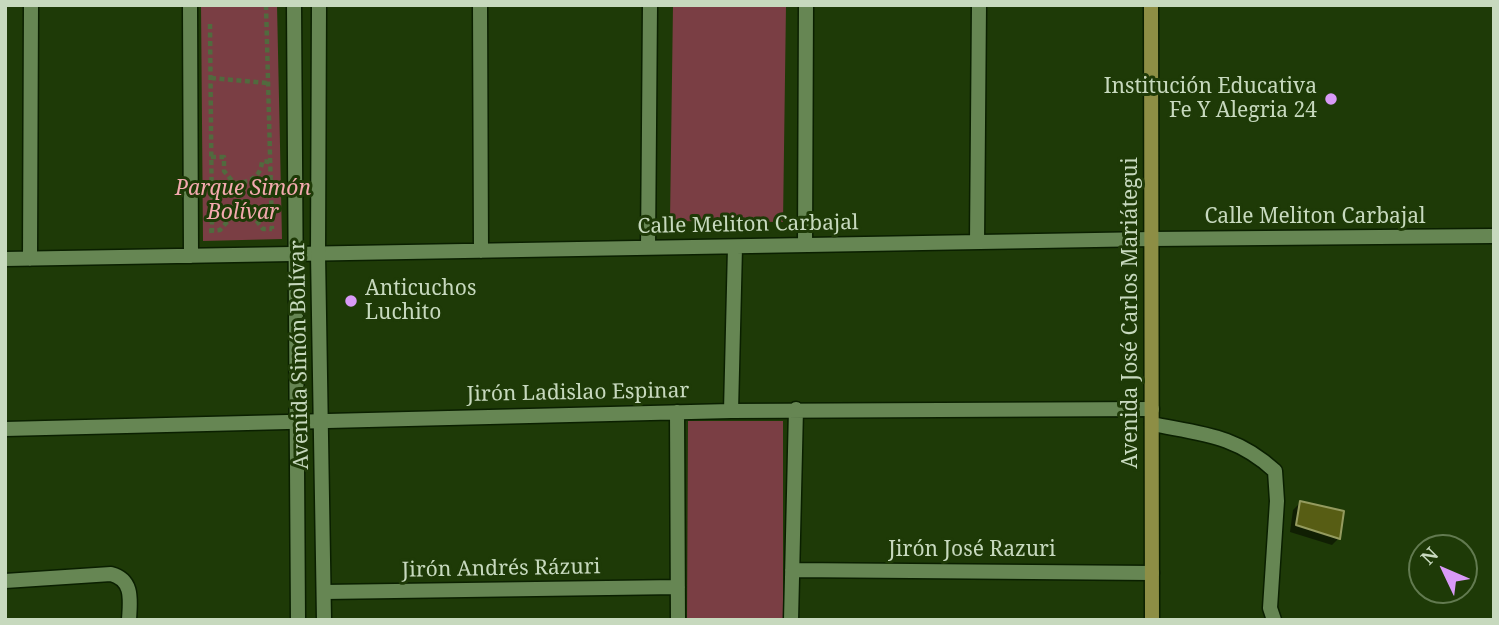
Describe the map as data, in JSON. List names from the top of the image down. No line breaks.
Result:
{"streets":{"main road":["Avenida José Carlos Mariátegui"],"street":["Calle Meliton Carbajal","Avenida Simón Bolívar","Jirón Ladislao Espinar","Jirón José Razuri","Jirón Andrés Rázuri"]},"crossings":[["Calle Meliton Carbajal","Avenida José Carlos Mariátegui"],["Calle Meliton Carbajal","Avenida Simón Bolívar"],["Avenida José Carlos Mariátegui","Jirón Ladislao Espinar"],["Avenida José Carlos Mariátegui","Jirón José Razuri"],["Avenida Simón Bolívar","Jirón Ladislao Espinar"],["Avenida Simón Bolívar","Jirón Andrés Rázuri"]],"parks":["Parque Simón Bolívar"],"places":["Institución Educativa Fe Y Alegria 24","Anticuchos Luchito"],"north":"top left"}
